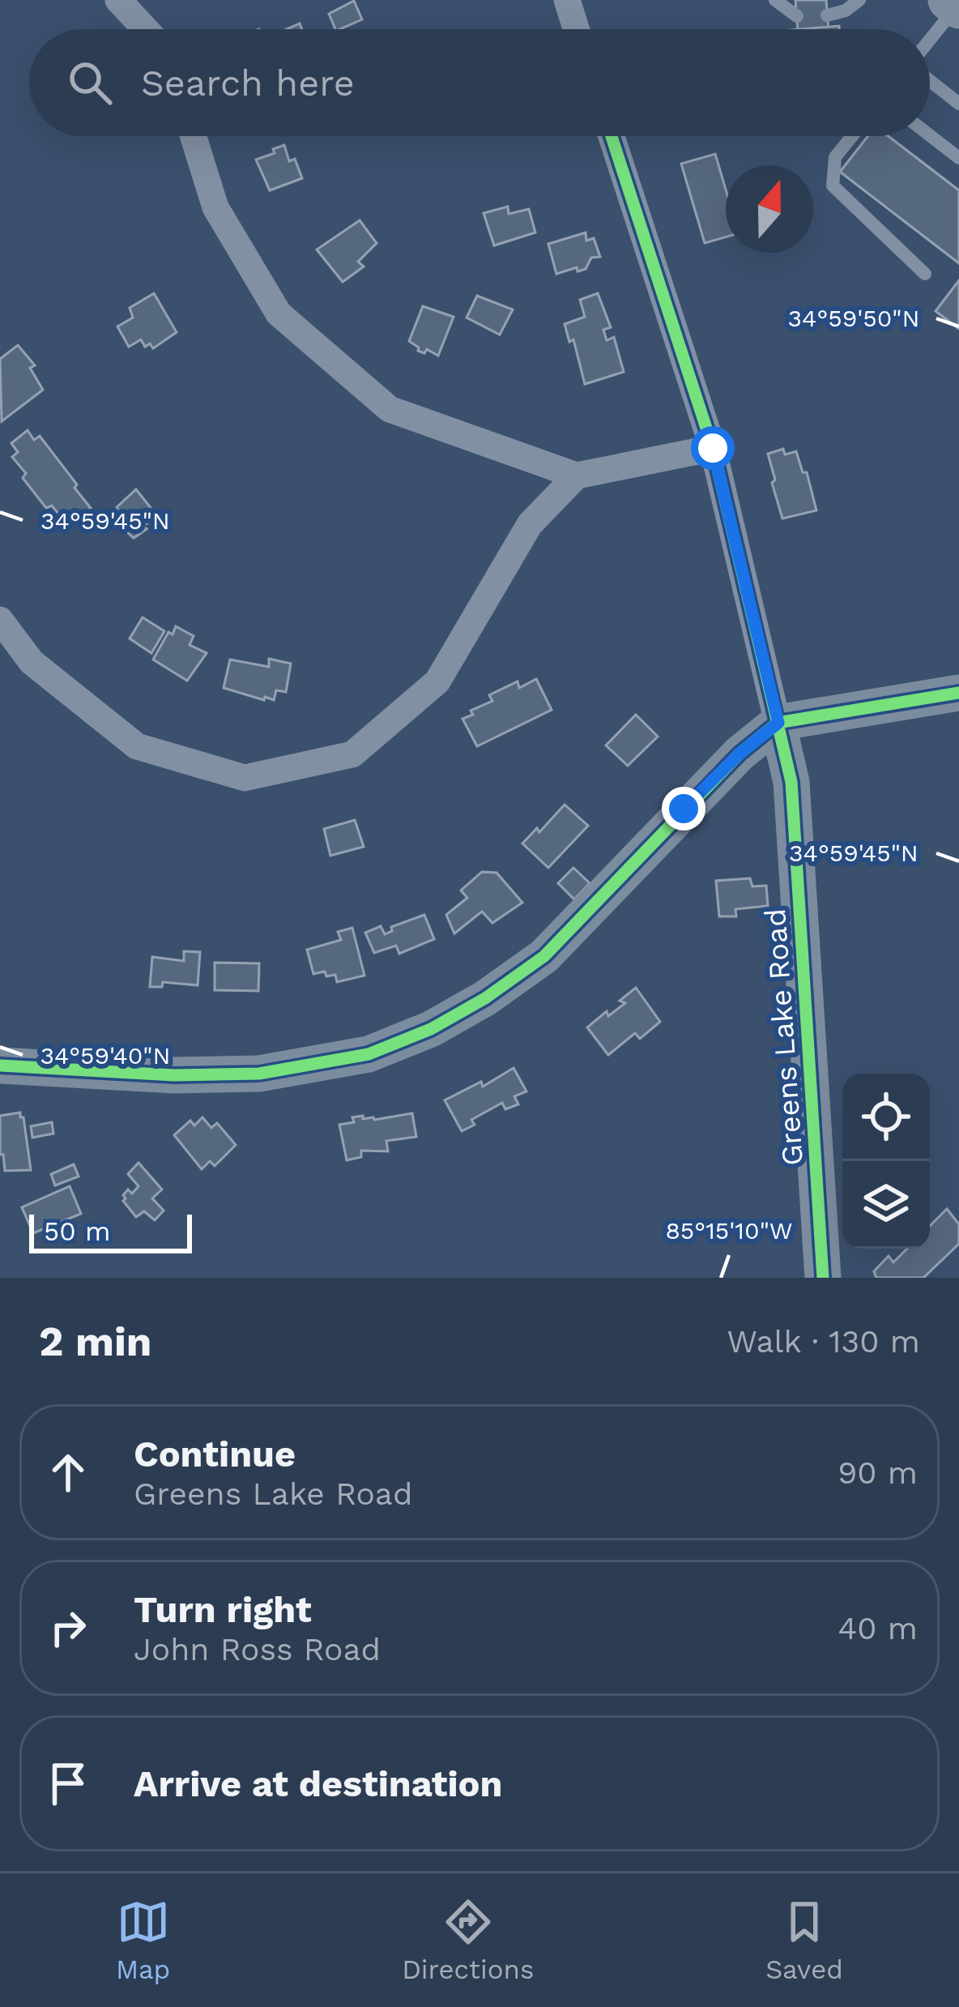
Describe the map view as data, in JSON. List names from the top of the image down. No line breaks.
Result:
{"streets":{"street":["Greens Lake Road"]},"scale_bar":"50 m","north":"top","page":{"search":"Search here","scale":"50 m","heading":["2 min","Walk · 130 m"],"list":[["Continue","Greens Lake Road","90 m"],["Turn right","John Ross Road","40 m"],"Arrive at destination"],"nav":["Map","Directions","Saved"]},"coordinates":["34°59'50\"N","34°59'45\"N","34°59'40\"N","85°15'10\"W"]}
